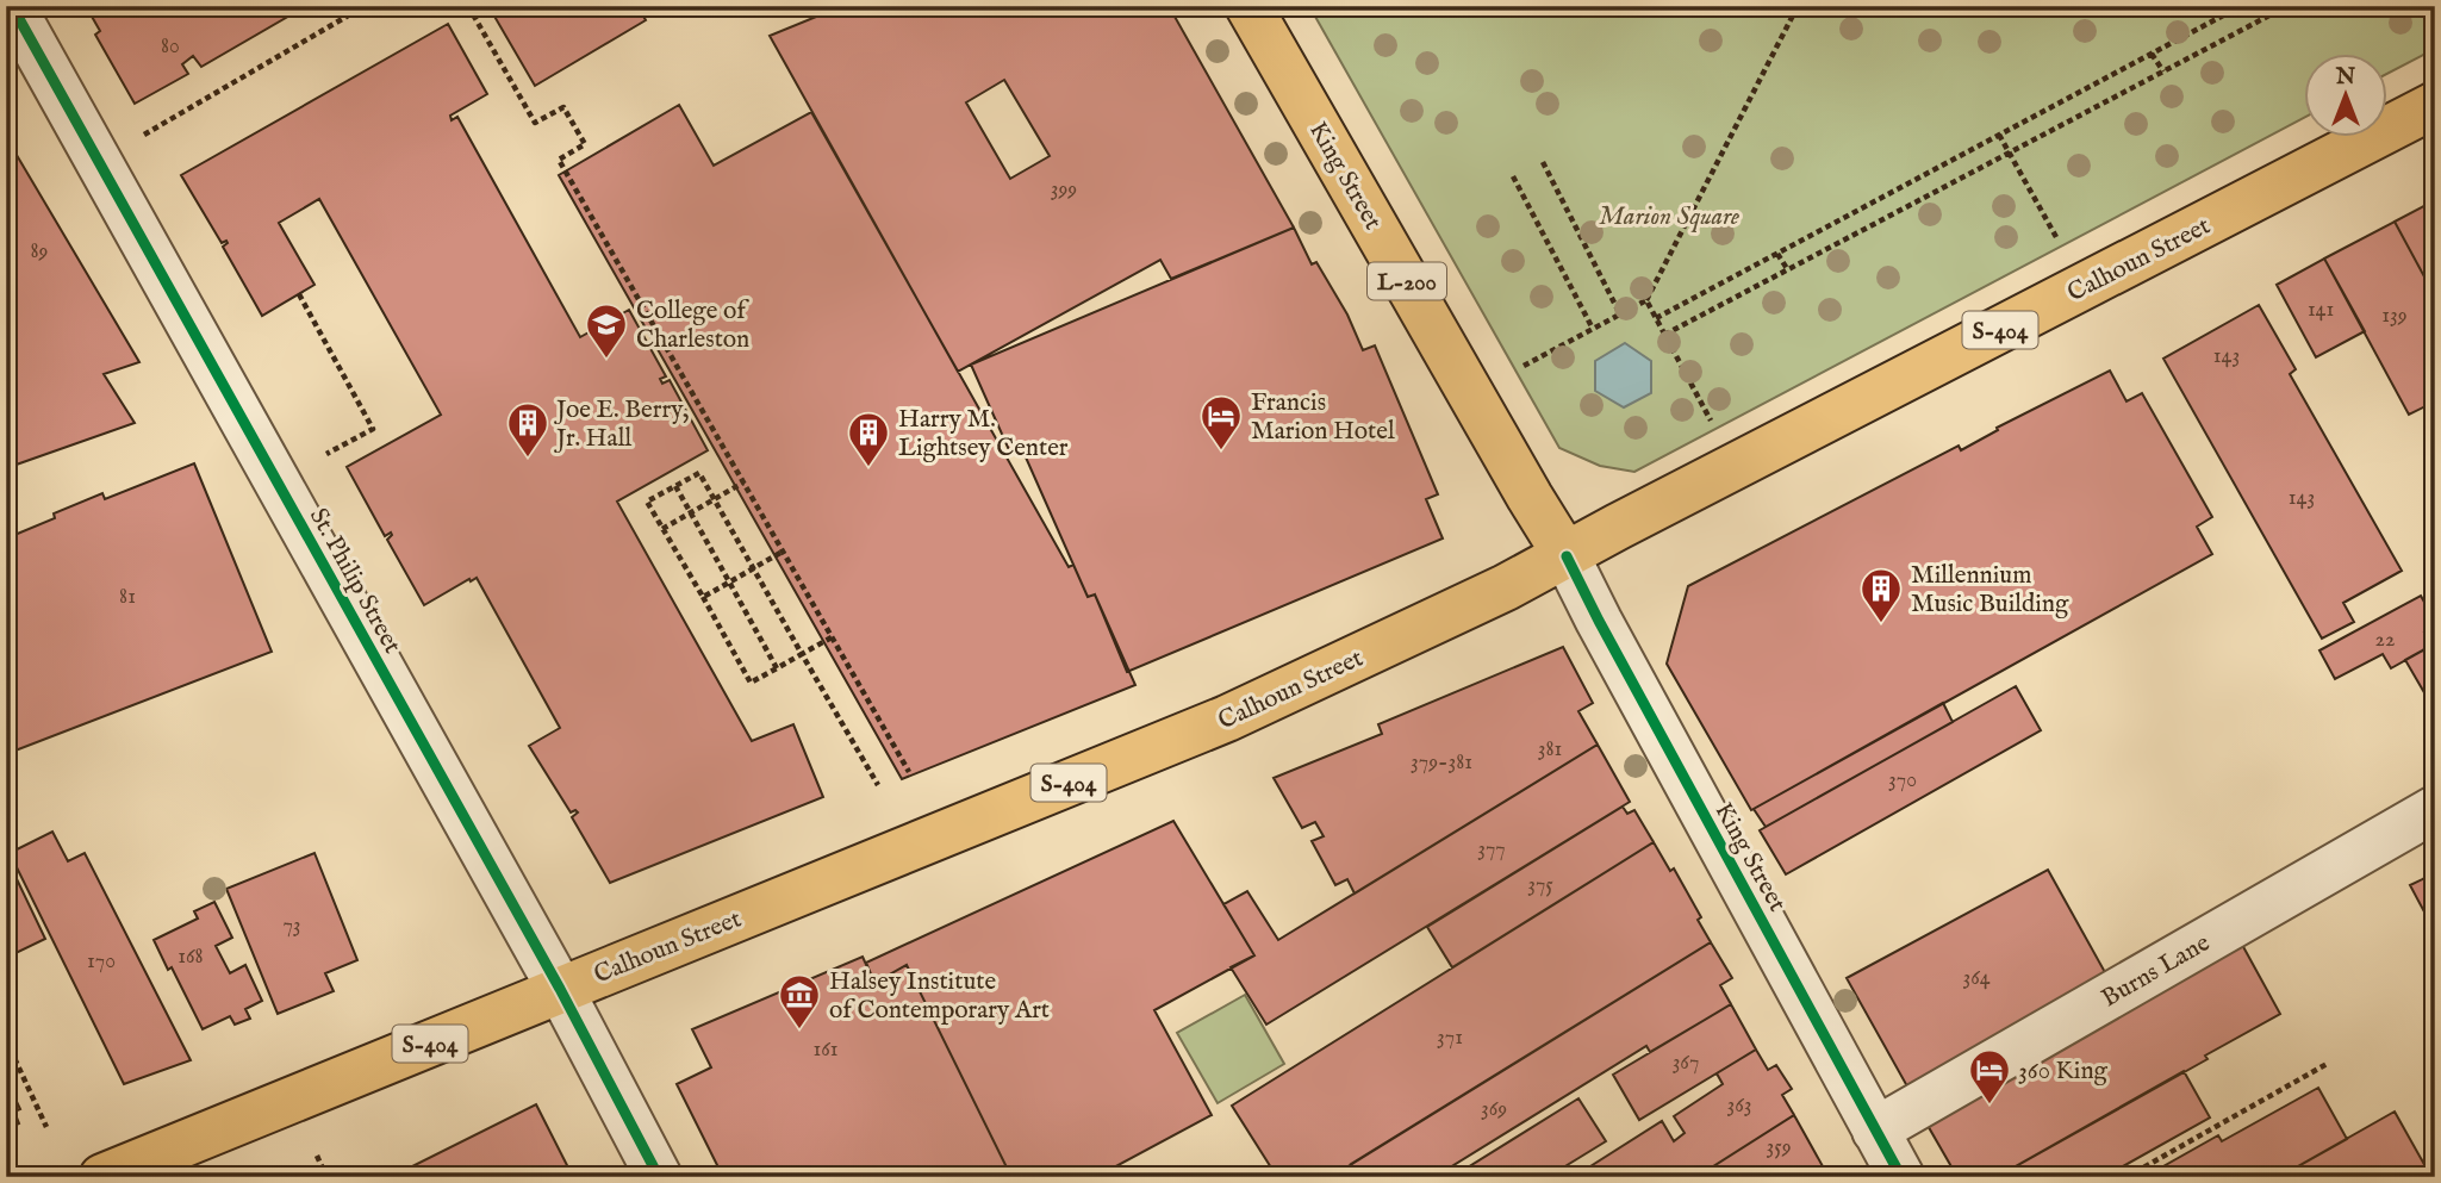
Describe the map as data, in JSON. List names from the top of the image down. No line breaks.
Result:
{"streets":{"main road":["King Street","Calhoun Street","L-200","S-404"],"street":["St. Philip Street","Burns Lane"]},"crossings":[["King Street","Calhoun Street"],["King Street","Burns Lane"],["Calhoun Street","St. Philip Street"]],"parks":["Marion Square"],"places":{"school or university":["College of Charleston"],"hotel":["Francis Marion Hotel","360 King"],"building":["Joe E. Berry, Jr. Hall","Harry M. Lightsey Center","Millennium Music Building"],"museum":["Halsey Institute of Contemporary Art"]},"house_numbers":["80","399","89","141","139","143","143","81","22","381","379-381","370","377","375","73","168","170","364","371","161","367","363","369","359"],"north":"top"}
